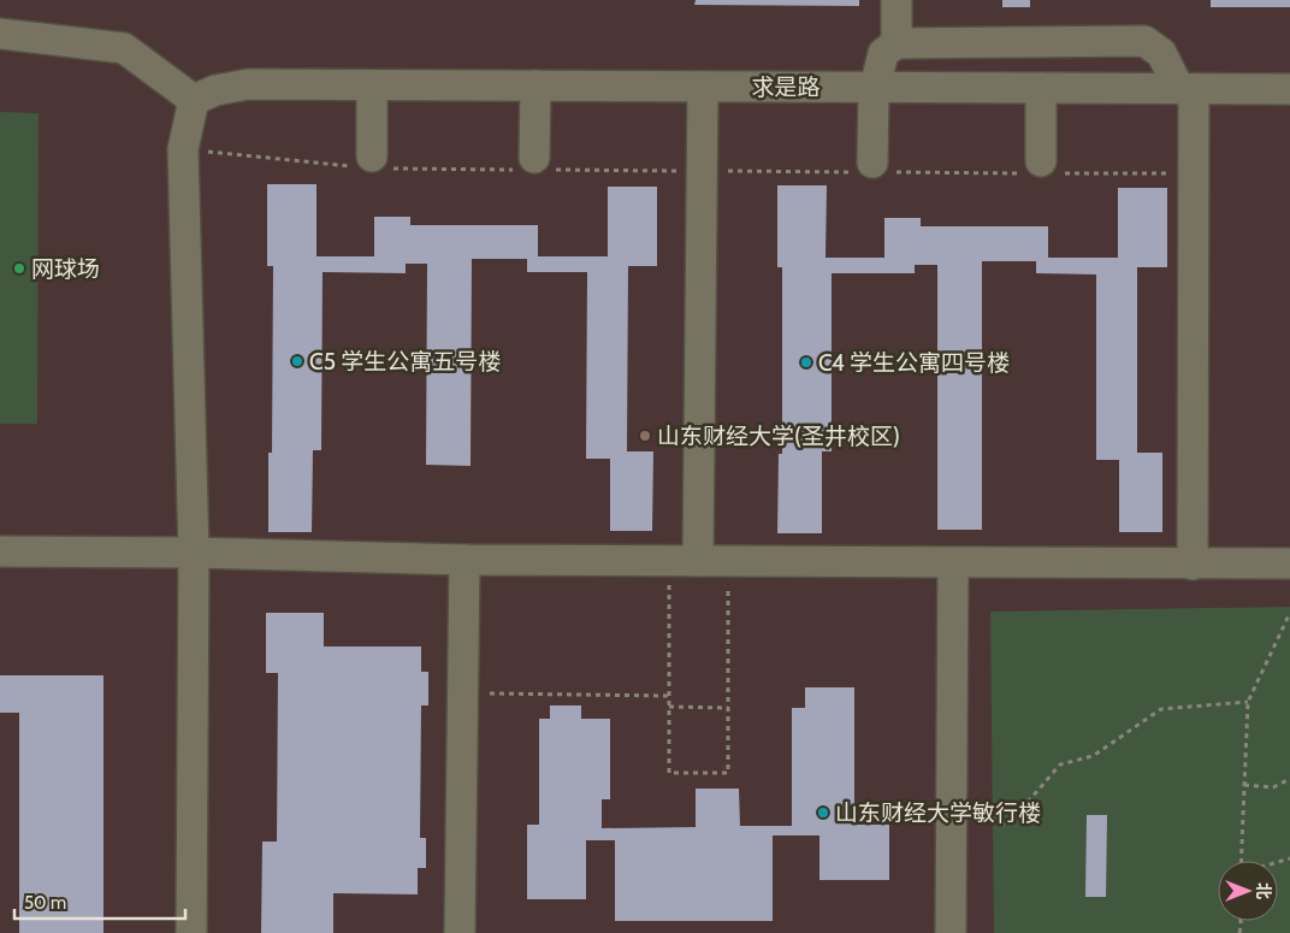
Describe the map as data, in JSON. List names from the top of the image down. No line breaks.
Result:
{"streets":{"street":["求是路"]},"places":["网球场","C5 学生公寓五号楼","C4 学生公寓四号楼","山东财经大学(圣井校区)","山东财经大学敏行楼"],"scale_bar":"50 m","north":"right"}
